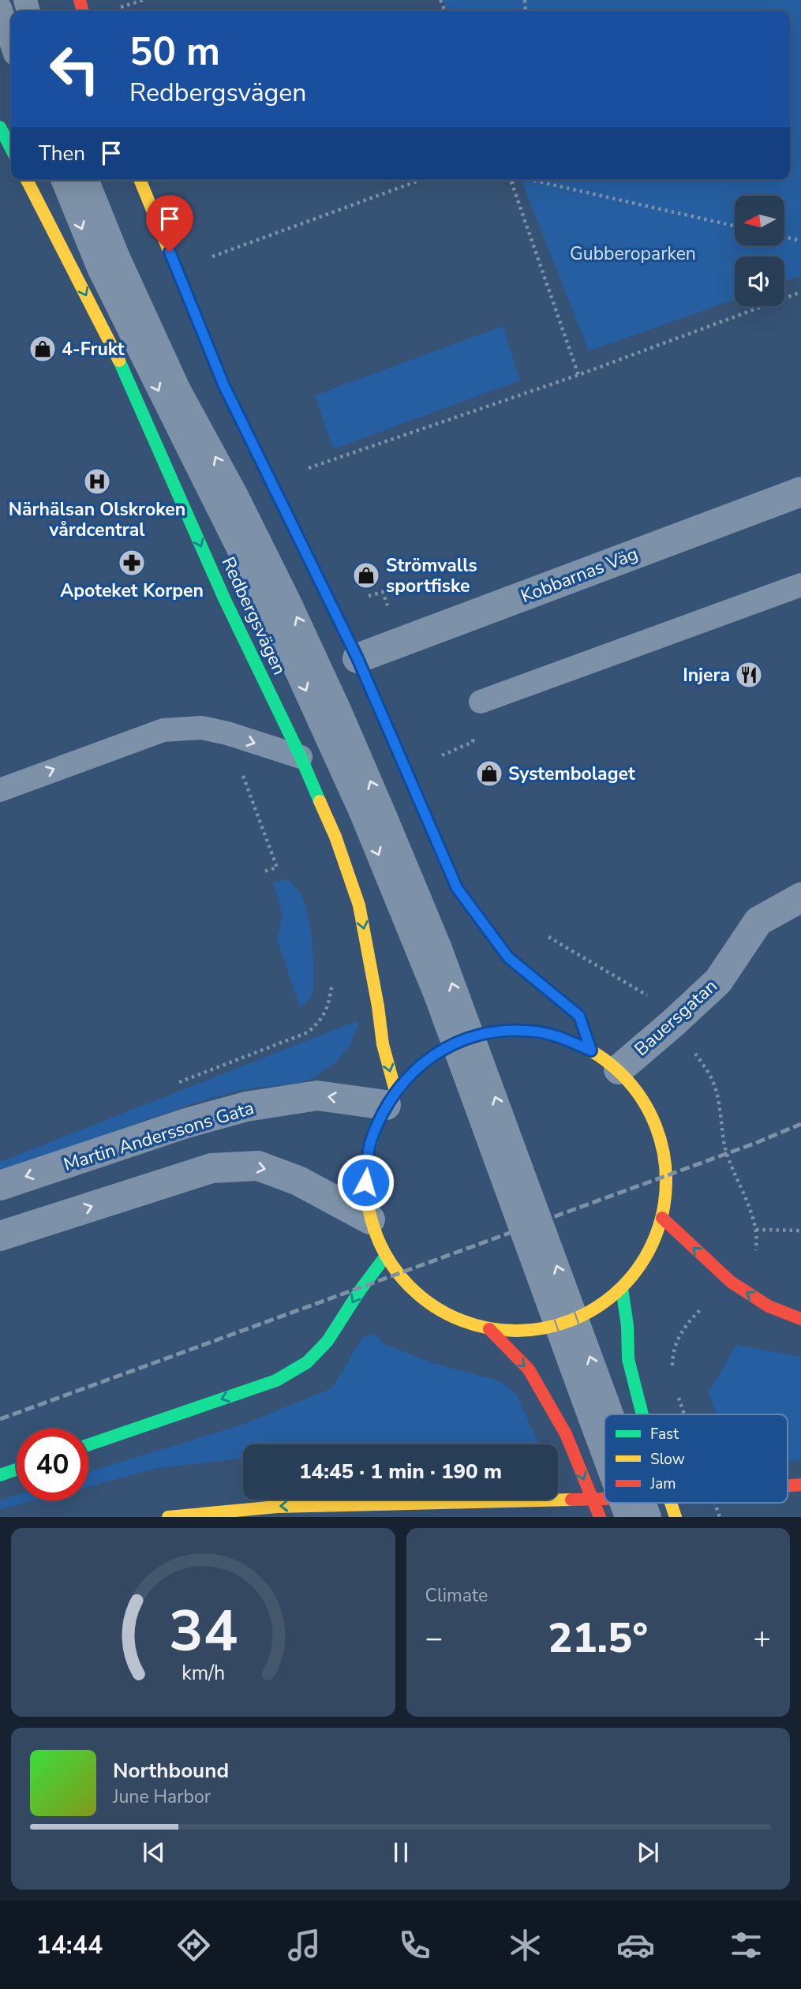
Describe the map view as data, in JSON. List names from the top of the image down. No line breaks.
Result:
{"streets":{"main road":["Redbergsvägen"],"street":["Kobbarnas Väg","Bauersgatan","Martin Anderssons Gata"]},"crossings":[["Redbergsvägen","Martin Anderssons Gata"]],"parks":["Gubberoparken"],"places":{"shop":["4-Frukt","Strömvalls sportfiske","Systembolaget"],"hospital":["Närhälsan Olskroken vårdcentral"],"pharmacy":["Apoteket Korpen"],"restaurant":["Injera"]},"legend":["Fast","Slow","Jam"],"north":"left","page":{"turn":["50 m","Redbergsvägen"],"then":"Then","limit":"40","trip":"14:45 · 1 min · 190 m","tile":"Climate","heat":["−","21.5°","+"],"song":["Northbound","June Harbor"],"tabs":"14:44","gauge":["34","km/h"]}}
